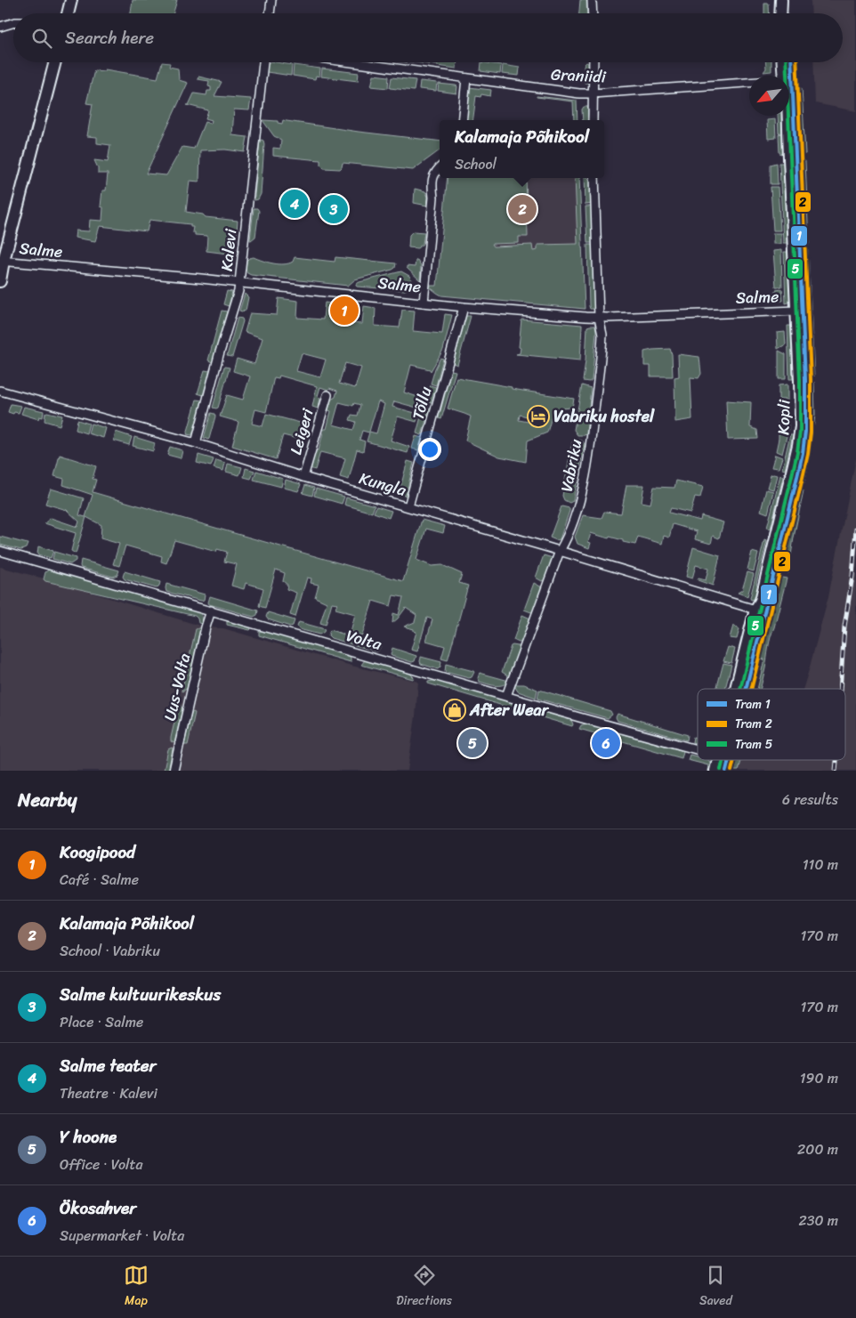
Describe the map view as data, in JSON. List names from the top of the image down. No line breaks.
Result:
{"streets":{"street":["Graniidi","Salme","Kalevi","Tõllu","Kopli","Leigeri","Vabriku","Kungla","Volta","Uus-Volta"]},"crossings":[["Salme","Kalevi"],["Salme","Tõllu"],["Salme","Kopli"],["Salme","Vabriku"],["Kalevi","Kungla"],["Tõllu","Kungla"],["Kopli","Kungla"],["Leigeri","Kungla"],["Vabriku","Kungla"],["Vabriku","Volta"],["Volta","Uus-Volta"]],"places":{"hotel":["Vabriku hostel"],"shop":["After Wear"]},"lines":["tram line 1","tram line 2","tram line 5"],"legend":["Tram 1","Tram 2","Tram 5"],"north":"bottom left","page":{"search":"Search here","popup":["Kalamaja Põhikool","School"],"pins":["4","2","3","1","5","6"],"heading":["Nearby","6 results"],"list":[{"mark":"1","name":"Koogipood","note":"Café · Salme","value":"110 m"},{"mark":"2","name":"Kalamaja Põhikool","note":"School · Vabriku","value":"170 m"},{"mark":"3","name":"Salme kultuurikeskus","note":"Place · Salme","value":"170 m"},{"mark":"4","name":"Salme teater","note":"Theatre · Kalevi","value":"190 m"},{"mark":"5","name":"Y hoone","note":"Office · Volta","value":"200 m"},{"mark":"6","name":"Ökosahver","note":"Supermarket · Volta","value":"230 m"}],"nav":["Map","Directions","Saved"]}}
